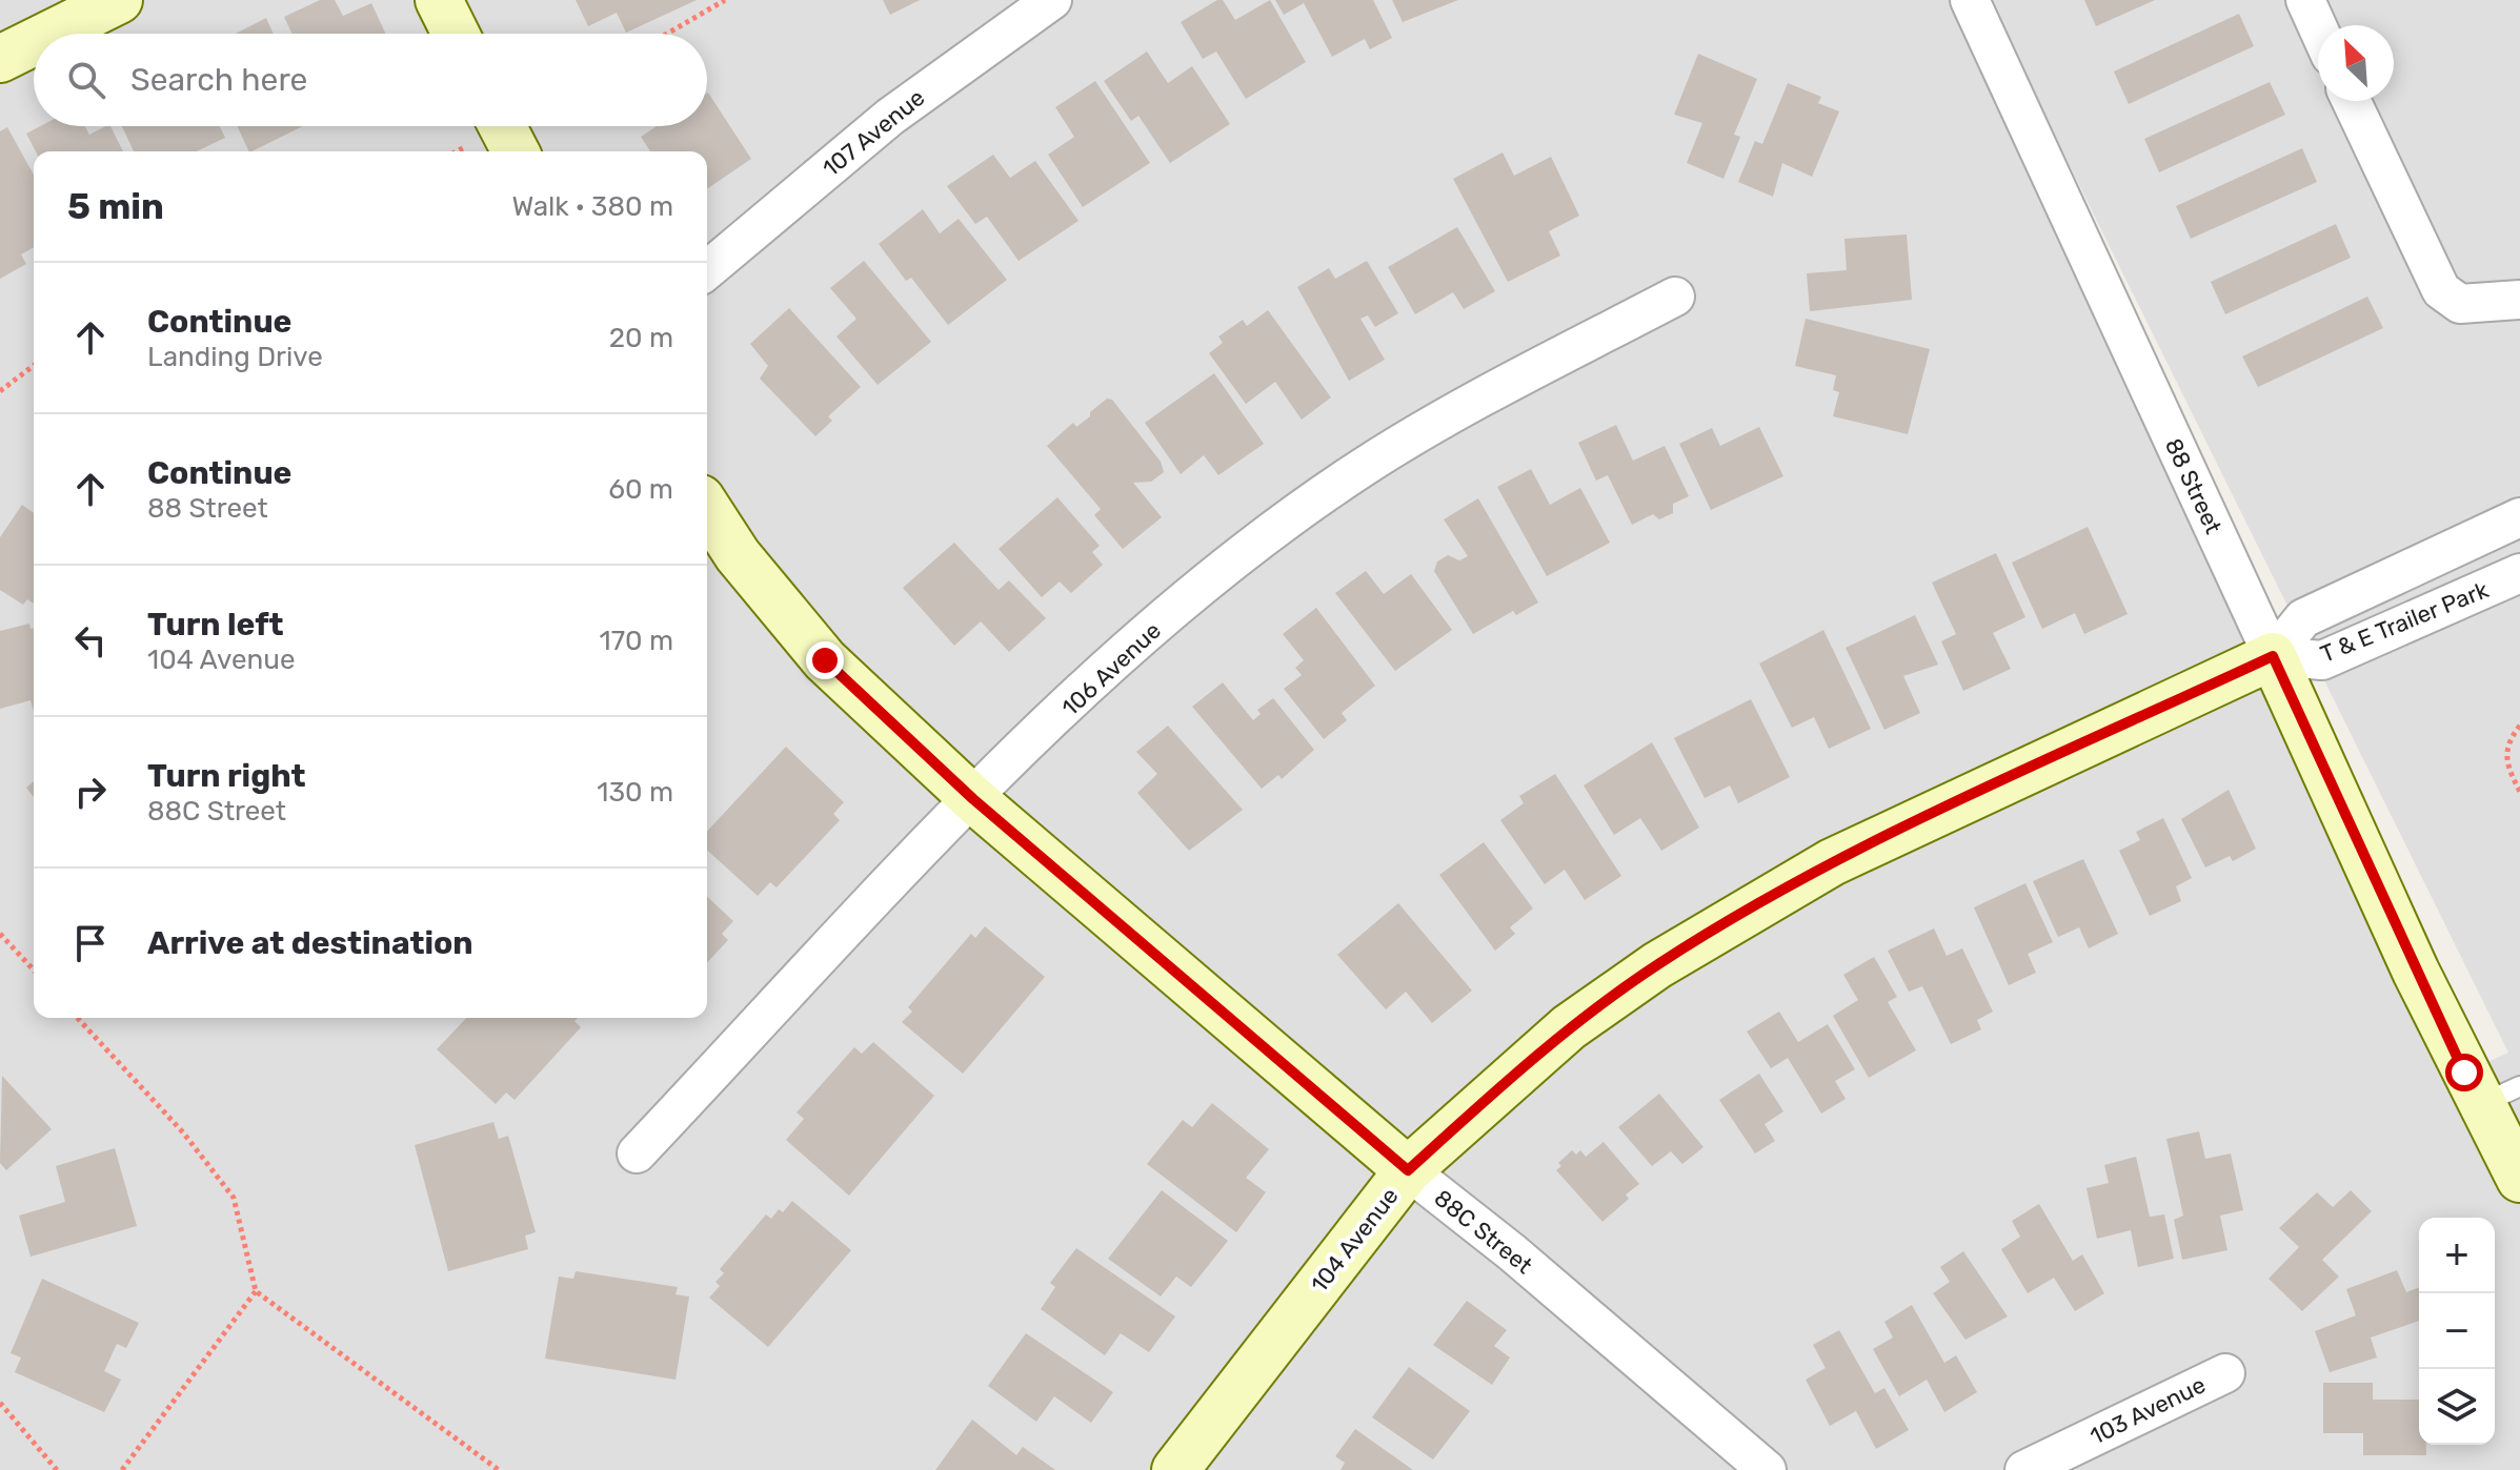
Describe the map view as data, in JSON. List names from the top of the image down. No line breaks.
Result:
{"streets":{"street":["107 Avenue","88 Street","T & E Trailer Park","106 Avenue","88C Street","104 Avenue","103 Avenue"]},"crossings":[["88 Street","T & E Trailer Park"],["88 Street","104 Avenue"],["T & E Trailer Park","104 Avenue"],["106 Avenue","88C Street"],["88C Street","104 Avenue"]],"north":"top left","page":{"search":"Search here","heading":["5 min","Walk · 380 m"],"list":[["Continue","Landing Drive","20 m"],["Continue","88 Street","60 m"],["Turn left","104 Avenue","170 m"],["Turn right","88C Street","130 m"],"Arrive at destination"],"map_buttons":["+","−"]}}
